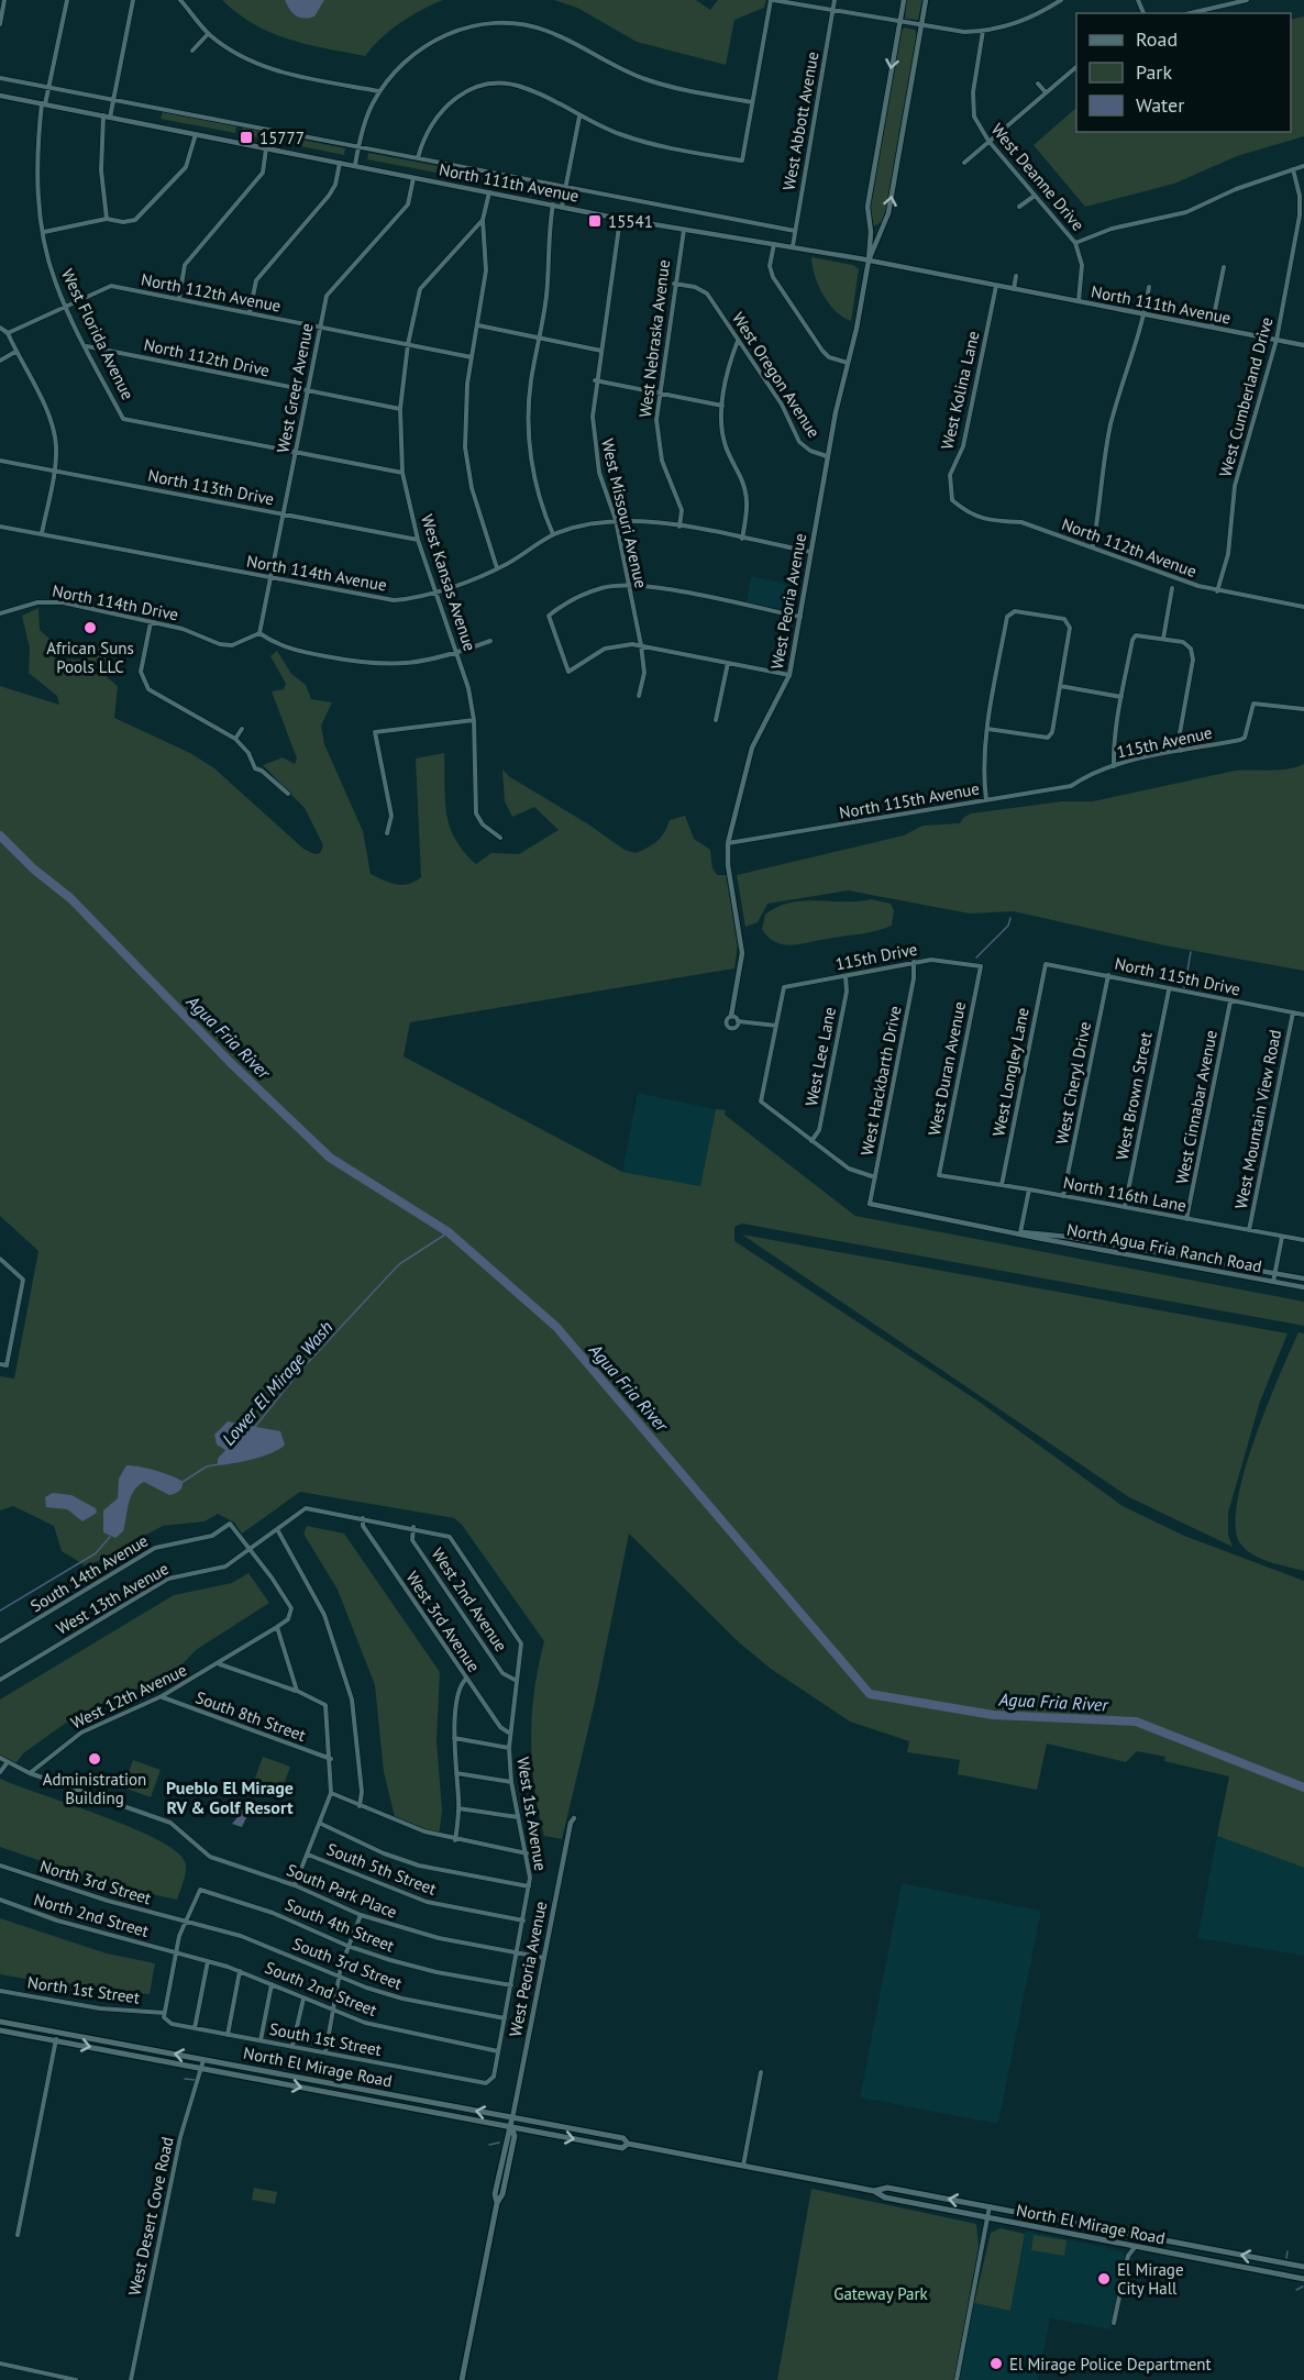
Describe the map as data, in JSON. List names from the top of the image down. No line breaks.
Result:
{"streets":{"main road":["West Peoria Avenue","North El Mirage Road"],"street":["West Abbott Avenue","West Deanne Drive","North 111th Avenue","North 112th Avenue","West Florida Avenue","West Nebraska Avenue","North 112th Drive","West Oregon Avenue","West Greer Avenue","West Kolina Lane","West Cumberland Drive","North 113th Drive","West Missouri Avenue","North 114th Avenue","West Kansas Avenue","North 114th Drive","115th Avenue","North 115th Avenue","115th Drive","North 115th Drive","West Lee Lane","West Duran Avenue","West Longley Lane","West Hackbarth Drive","West Cheryl Drive","West Brown Street","West Cinnabar Avenue","West Mountain View Road","North 116th Lane","North Agua Fria Ranch Road","South 14th Avenue","West 13th Avenue","West 2nd Avenue","West 3rd Avenue","West 12th Avenue","South 8th Street","West 1st Avenue","South 5th Street","North 3rd Street","South Park Place","North 2nd Street","South 4th Street","South 3rd Street","South 2nd Street","North 1st Street","South 1st Street","West Desert Cove Road"]},"crossings":[["West Abbott Avenue","North 111th Avenue"],["West Deanne Drive","North 111th Avenue"],["North 111th Avenue","West Florida Avenue"],["North 111th Avenue","West Nebraska Avenue"],["North 111th Avenue","West Greer Avenue"],["North 111th Avenue","West Kolina Lane"],["North 111th Avenue","West Cumberland Drive"],["North 111th Avenue","West Missouri Avenue"],["North 111th Avenue","West Kansas Avenue"],["North 111th Avenue","West Peoria Avenue"],["North 112th Avenue","West Florida Avenue"],["North 112th Avenue","West Greer Avenue"],["North 112th Avenue","West Kolina Lane"],["North 112th Avenue","West Cumberland Drive"],["North 112th Avenue","West Kansas Avenue"],["West Florida Avenue","North 112th Drive"],["West Florida Avenue","West Greer Avenue"],["West Nebraska Avenue","West Oregon Avenue"],["West Nebraska Avenue","North 114th Avenue"],["North 112th Drive","West Greer Avenue"],["North 112th Drive","West Kansas Avenue"],["West Oregon Avenue","West Peoria Avenue"],["West Greer Avenue","North 113th Drive"],["West Greer Avenue","North 114th Avenue"],["West Greer Avenue","North 114th Drive"],["North 113th Drive","West Kansas Avenue"],["West Missouri Avenue","North 114th Avenue"],["North 114th Avenue","West Kansas Avenue"],["North 114th Avenue","West Peoria Avenue"],["West Peoria Avenue","North 115th Avenue"],["West Peoria Avenue","South Park Place"],["West Peoria Avenue","North El Mirage Road"],["115th Avenue","North 115th Avenue"],["115th Drive","West Lee Lane"],["115th Drive","West Duran Avenue"],["115th Drive","West Hackbarth Drive"],["North 115th Drive","West Longley Lane"],["North 115th Drive","West Cheryl Drive"],["North 115th Drive","West Brown Street"],["North 115th Drive","West Cinnabar Avenue"],["North 115th Drive","West Mountain View Road"],["West Duran Avenue","North 116th Lane"],["West Longley Lane","North 116th Lane"],["West Hackbarth Drive","North Agua Fria Ranch Road"],["West Cheryl Drive","North 116th Lane"],["West Brown Street","North 116th Lane"],["West Cinnabar Avenue","North 116th Lane"],["West Mountain View Road","North 116th Lane"],["South 14th Avenue","West 13th Avenue"],["West 13th Avenue","West 3rd Avenue"],["West 2nd Avenue","West 1st Avenue"],["West 3rd Avenue","West 1st Avenue"],["West 12th Avenue","South 8th Street"],["West 12th Avenue","South Park Place"],["West 1st Avenue","South 5th Street"],["West 1st Avenue","South Park Place"],["West 1st Avenue","South 4th Street"],["West 1st Avenue","South 3rd Street"],["West 1st Avenue","South 2nd Street"],["West 1st Avenue","South 1st Street"],["North 3rd Street","South 4th Street"],["North 3rd Street","South 3rd Street"],["North 2nd Street","South 2nd Street"],["South 4th Street","South 3rd Street"],["North 1st Street","South 1st Street"],["North El Mirage Road","West Desert Cove Road"]],"districts":["Pueblo El Mirage RV & Golf Resort"],"water":["Agua Fria River","Lower El Mirage Wash"],"parks":["Gateway Park"],"places":{"transit":["15777","15541"],"other":["African Suns Pools LLC","Administration Building","El Mirage City Hall","El Mirage Police Department"]},"legend":["Road","Park","Water"]}
